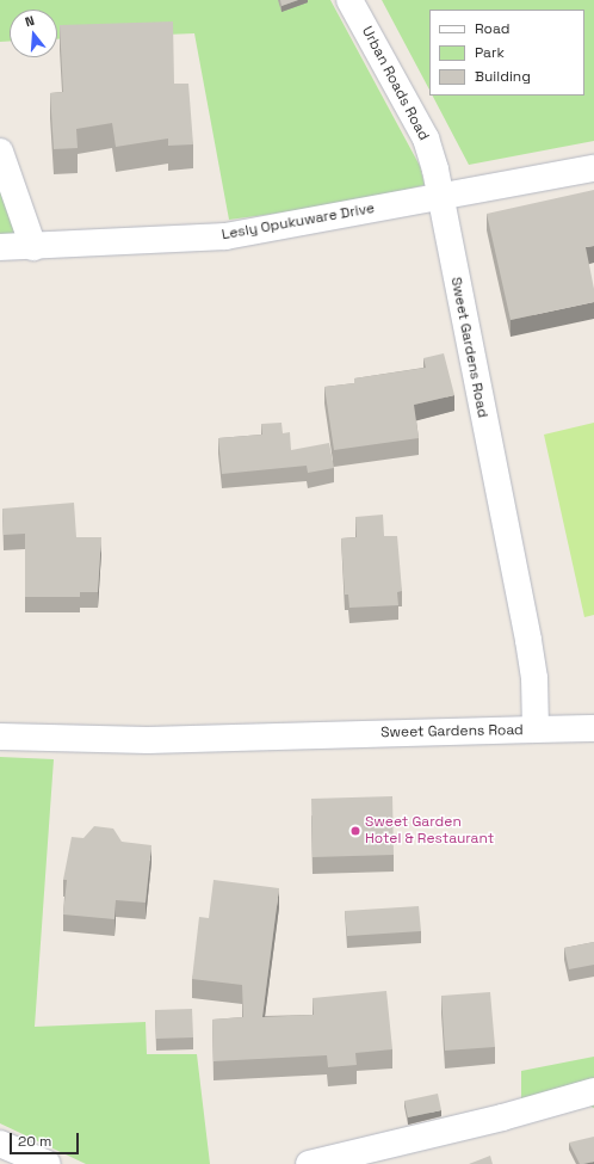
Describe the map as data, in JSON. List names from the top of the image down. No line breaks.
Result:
{"streets":{"street":["Urban Roads Road","Lesly Opukuware Drive","Sweet Gardens Road"]},"crossings":[["Urban Roads Road","Lesly Opukuware Drive"],["Urban Roads Road","Sweet Gardens Road"],["Lesly Opukuware Drive","Sweet Gardens Road"]],"places":["Sweet Garden Hotel & Restaurant"],"legend":["Road","Park","Building"],"scale_bar":"20 m","north":"top"}
